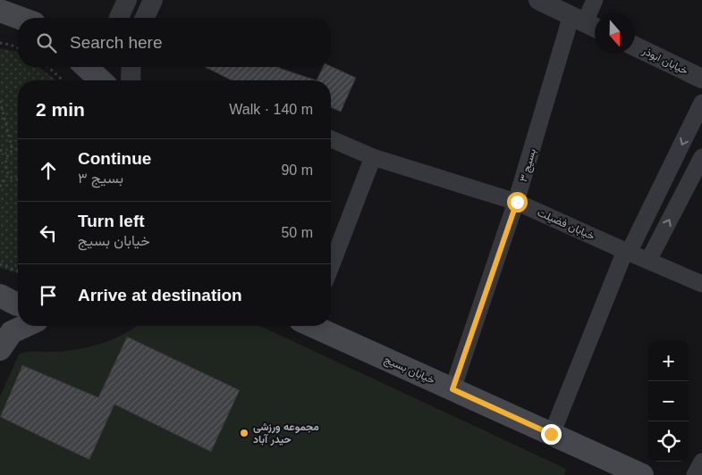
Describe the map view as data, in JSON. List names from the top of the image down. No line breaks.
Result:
{"streets":{"main road":["خیابان بسیج"],"street":["خیابان ابوذر","بسیج ۳","خیابان فضیلت"]},"crossings":[["بسیج ۳","خیابان فضیلت"],["بسیج ۳","خیابان بسیج"]],"places":["مجموعه ورزشی حیدر آباد"],"north":"bottom","page":{"search":"Search here","heading":["2 min","Walk · 140 m"],"list":[["Continue","بسیج ۳","90 m"],["Turn left","خیابان بسیج","50 m"],"Arrive at destination"],"map_buttons":["+","−"]}}
